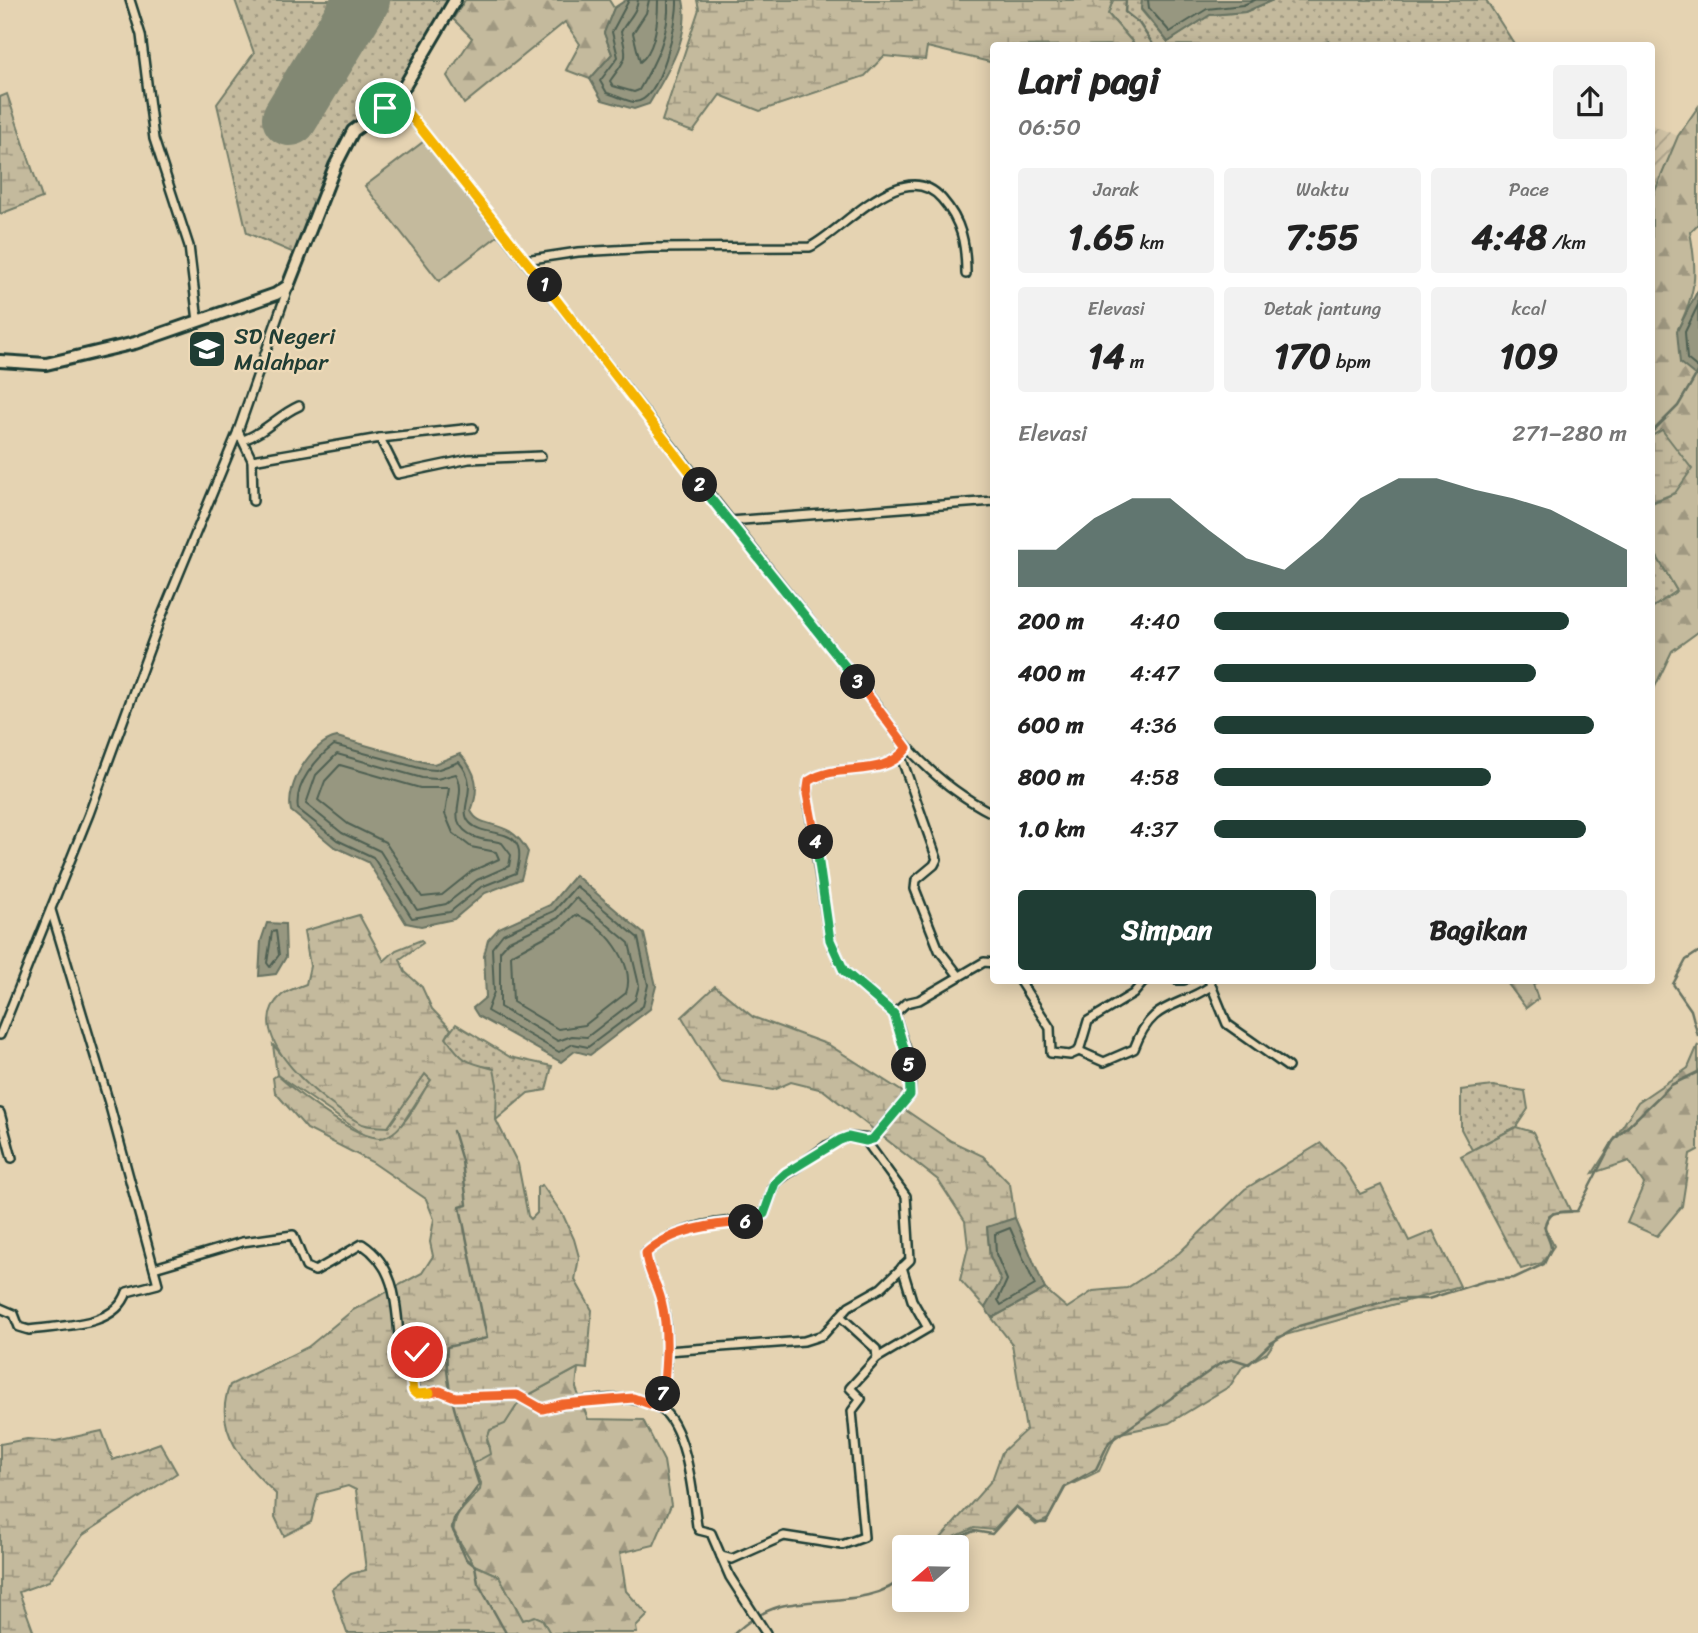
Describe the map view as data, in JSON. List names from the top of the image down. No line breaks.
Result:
{"places":{"school or university":["SD Negeri Malahpar"]},"north":"left","page":{"heading":["Lari pagi","06:50"],"stats":[["Jarak","1.65 km"],["Waktu","7:55"],["Pace","4:48 /km"],["Elevasi","14 m"],["Detak jantung","170 bpm"],["kcal","109"]],"pins":["1","2","3","4","5","6","7"],"chart":["Elevasi","271–280 m"],"list":[{"name":"200 m","note":"4:40"},{"name":"400 m","note":"4:47"},{"name":"600 m","note":"4:36"},{"name":"800 m","note":"4:58"},{"name":"1.0 km","note":"4:37"}],"buttons":["Simpan","Bagikan"]}}
